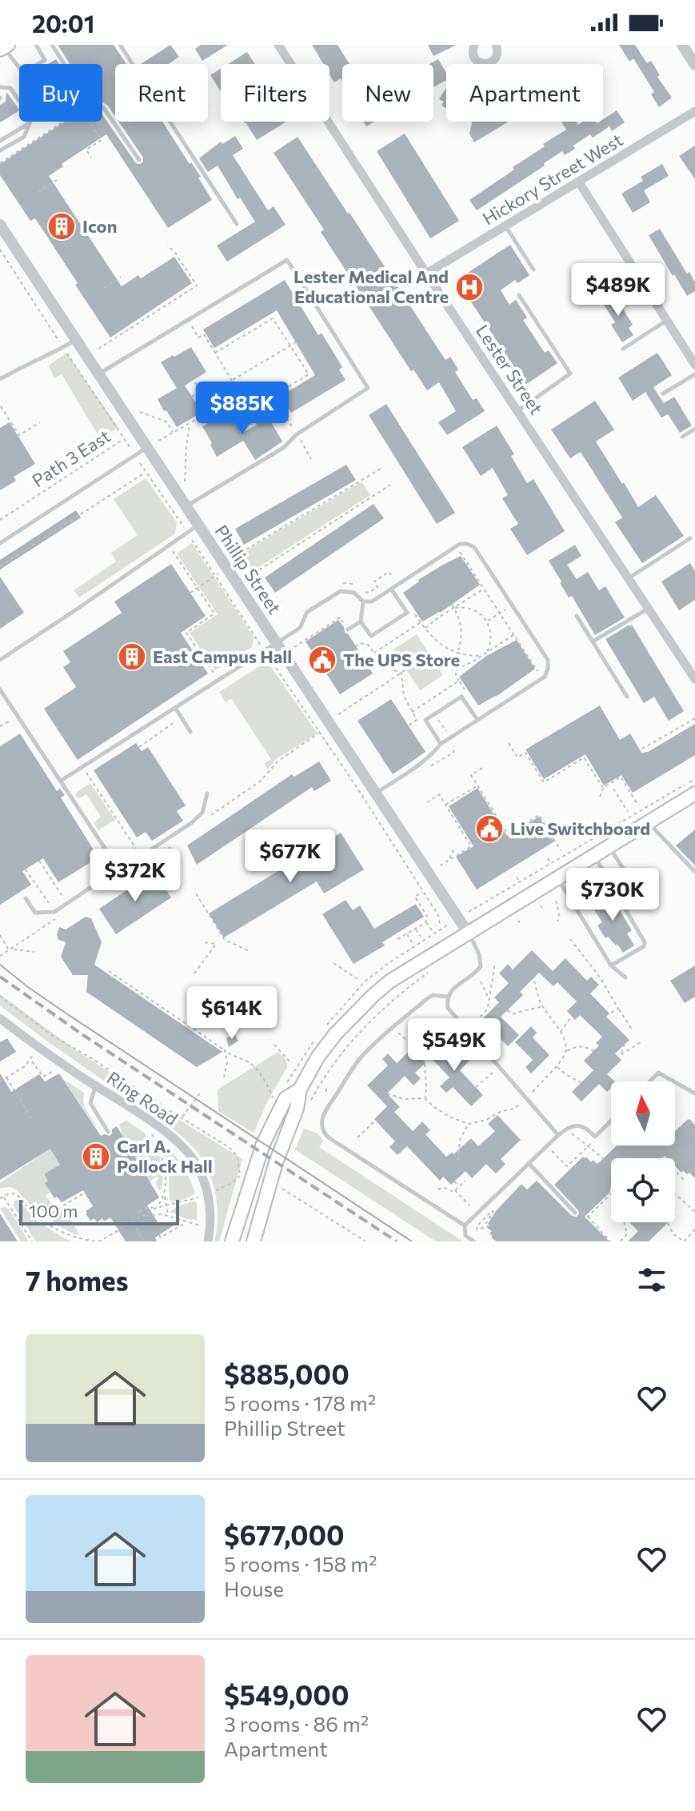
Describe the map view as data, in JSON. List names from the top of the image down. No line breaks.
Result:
{"streets":{"street":["Hickory Street West","Lester Street","Phillip Street","Ring Road"],"path":["Path 3 East"]},"crossings":[["Hickory Street West","Lester Street"]],"places":{"building":["Icon","East Campus Hall","Carl A. Pollock Hall"],"hospital":["Lester Medical And Educational Centre"],"public building":["The UPS Store","Live Switchboard"]},"scale_bar":"100 m","north":"top","page":{"status":"20:01","chip":["Buy","Rent","Filters","New","Apartment"],"price":["$489K","$885K","$677K","$372K","$730K","$614K","$549K"],"scale":"100 m","heading":"7 homes","list":[{"name":"$885,000","note":"5 rooms · 178 m² · Phillip Street"},{"name":"$677,000","note":"5 rooms · 158 m² · House"},{"name":"$549,000","note":"3 rooms · 86 m² · Apartment"}]}}
